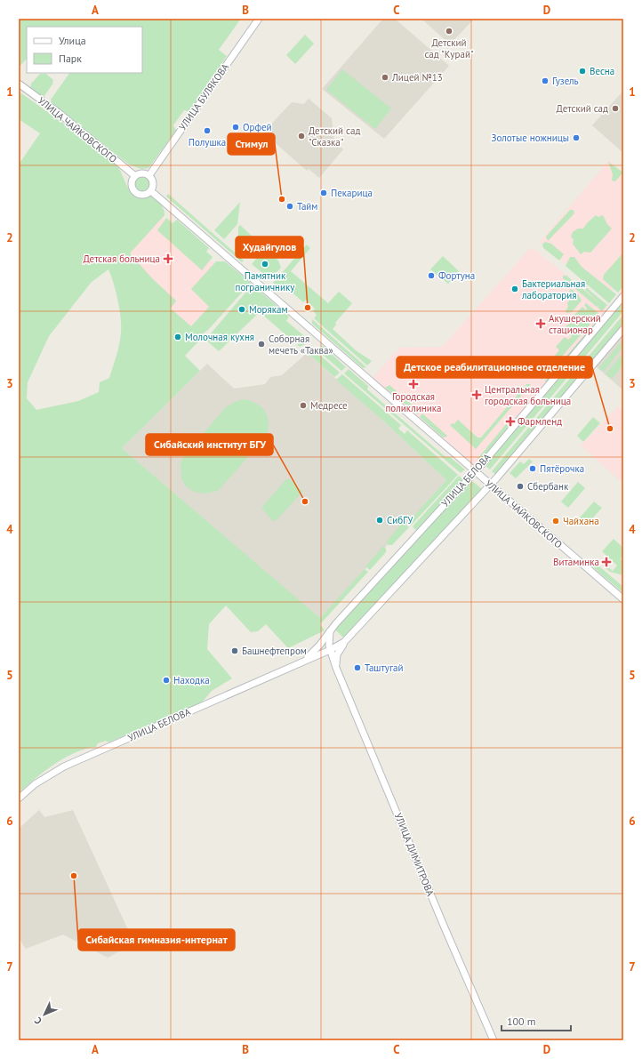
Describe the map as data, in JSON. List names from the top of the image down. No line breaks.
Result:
{"streets":{"main road":["УЛИЦА БУЛЯКОВА","УЛИЦА ЧАЙКОВСКОГО","УЛИЦА БЕЛОВА","УЛИЦА ДИМИТРОВА"]},"crossings":[["УЛИЦА БУЛЯКОВА","УЛИЦА ЧАЙКОВСКОГО"],["УЛИЦА ЧАЙКОВСКОГО","УЛИЦА БЕЛОВА"],["УЛИЦА БЕЛОВА","УЛИЦА ДИМИТРОВА"]],"places":{"other":["Детский сад \"Курай\"","Весна","Лицей №13","Гузель","Детский сад","Орфей","Полушка","Детский сад \"Сказка\"","Золотые ножницы","Пекарица","Стимул","Тайм","Памятник пограничнику","Фортуна","Бактериальная лаборатория","Худайгулов","Морякам","Молочная кухня","Соборная мечеть «Таква»","Медресе","Детское реабилитационное отделение","Пятёрочка","Сбербанк","Сибайский институт БГУ","СибГУ","Чайхана","Башнефтепром","Таштугай","Находка","Сибайская гимназия-интернат"],"health":["Детская больница","Акушерский стационар","Городская поликлиника","Центральная городская больница","Фармленд","Витаминка"]},"legend":["Улица","Парк"],"scale_bar":"100 m","north":"bottom left","grid":{"columns":["A","B","C","D"],"rows":["1","2","3","4","5","6","7"]}}
